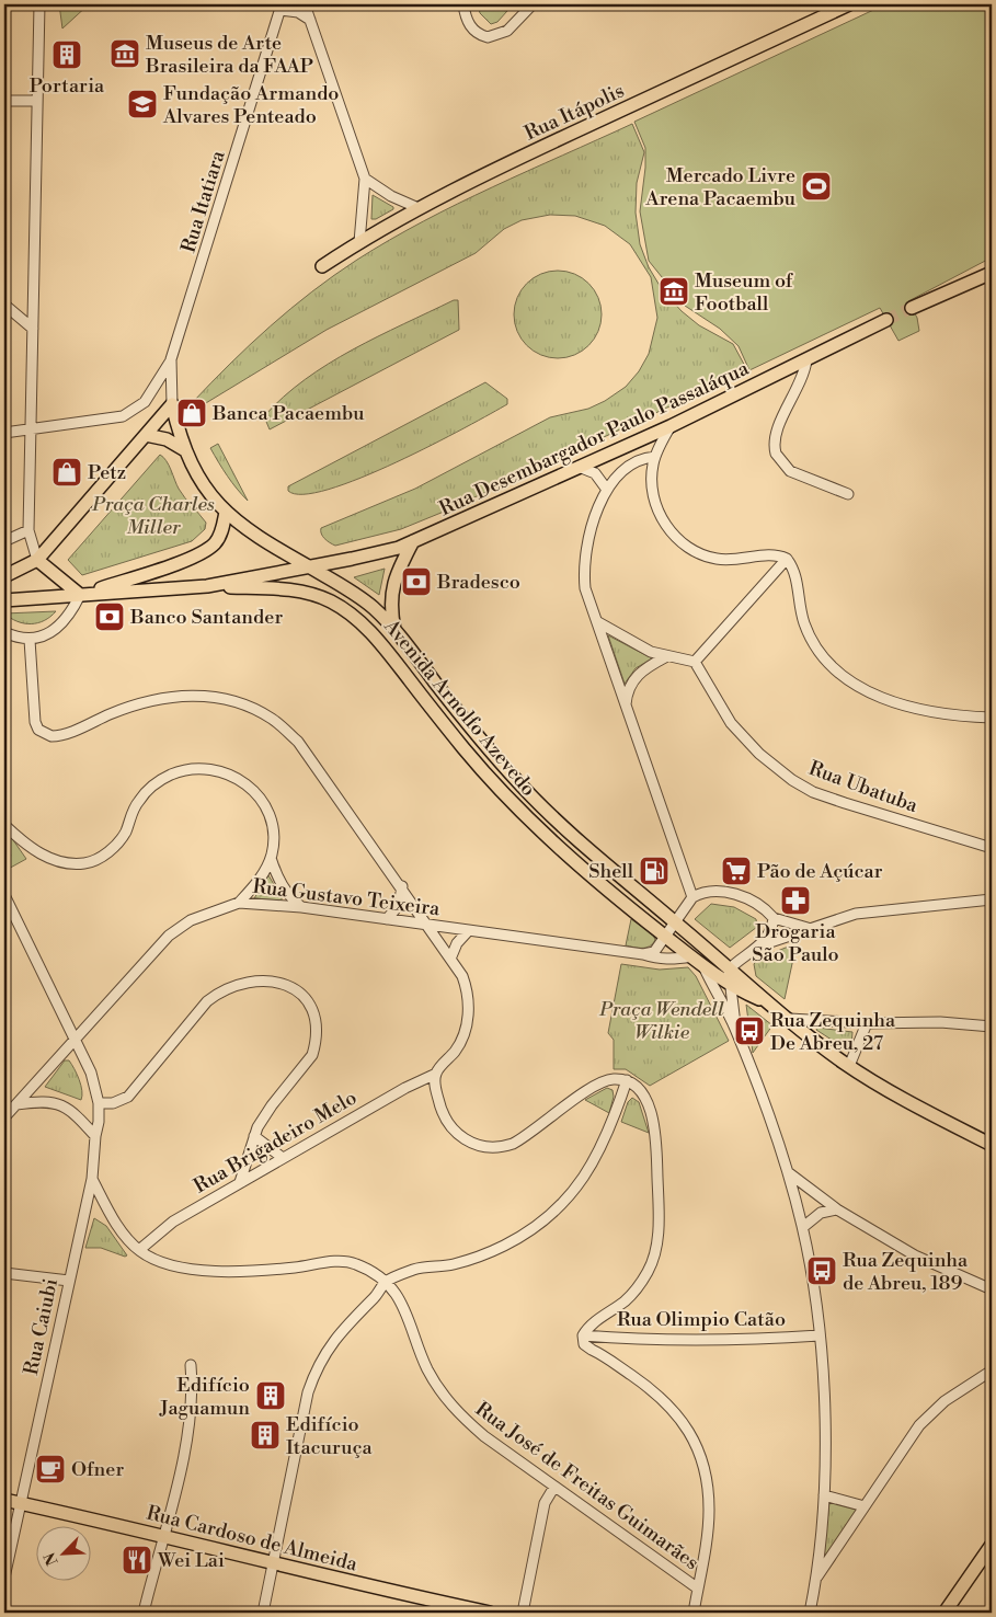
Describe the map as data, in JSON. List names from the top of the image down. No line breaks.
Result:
{"streets":{"main road":["Rua Itápolis","Rua Desembargador Paulo Passaláqua","Avenida Arnolfo Azevedo","Rua Cardoso de Almeida"],"street":["Rua Itatiara","Rua Ubatuba","Rua Gustavo Teixeira","Rua Brigadeiro Melo","Rua Olimpio Catão","Rua Caiubi","Rua José de Freitas Guimarães"]},"crossings":[["Rua Desembargador Paulo Passaláqua","Avenida Arnolfo Azevedo"],["Avenida Arnolfo Azevedo","Rua Gustavo Teixeira"],["Rua Gustavo Teixeira","Rua Caiubi"],["Rua Brigadeiro Melo","Rua José de Freitas Guimarães"],["Rua Caiubi","Rua José de Freitas Guimarães"],["Rua Caiubi","Rua Cardoso de Almeida"]],"parks":["Praça Charles Miller","Praça Wendell Wilkie"],"places":{"museum":["Museus de Arte Brasileira da FAAP","Museum of Football"],"building":["Portaria","Edifício Jaguamun","Edifício Itacuruça"],"school or university":["Fundação Armando Alvares Penteado"],"sports":["Mercado Livre Arena Pacaembu"],"shop":["Banca Pacaembu","Petz"],"bank":["Bradesco","Banco Santander"],"fuel station":["Shell"],"supermarket":["Pão de Açúcar"],"pharmacy":["Drogaria São Paulo"],"bus stop":["Rua Zequinha De Abreu, 27","Rua Zequinha de Abreu, 189"],"cafe":["Ofner"],"restaurant":["Wei Lai"]},"north":"bottom left"}
